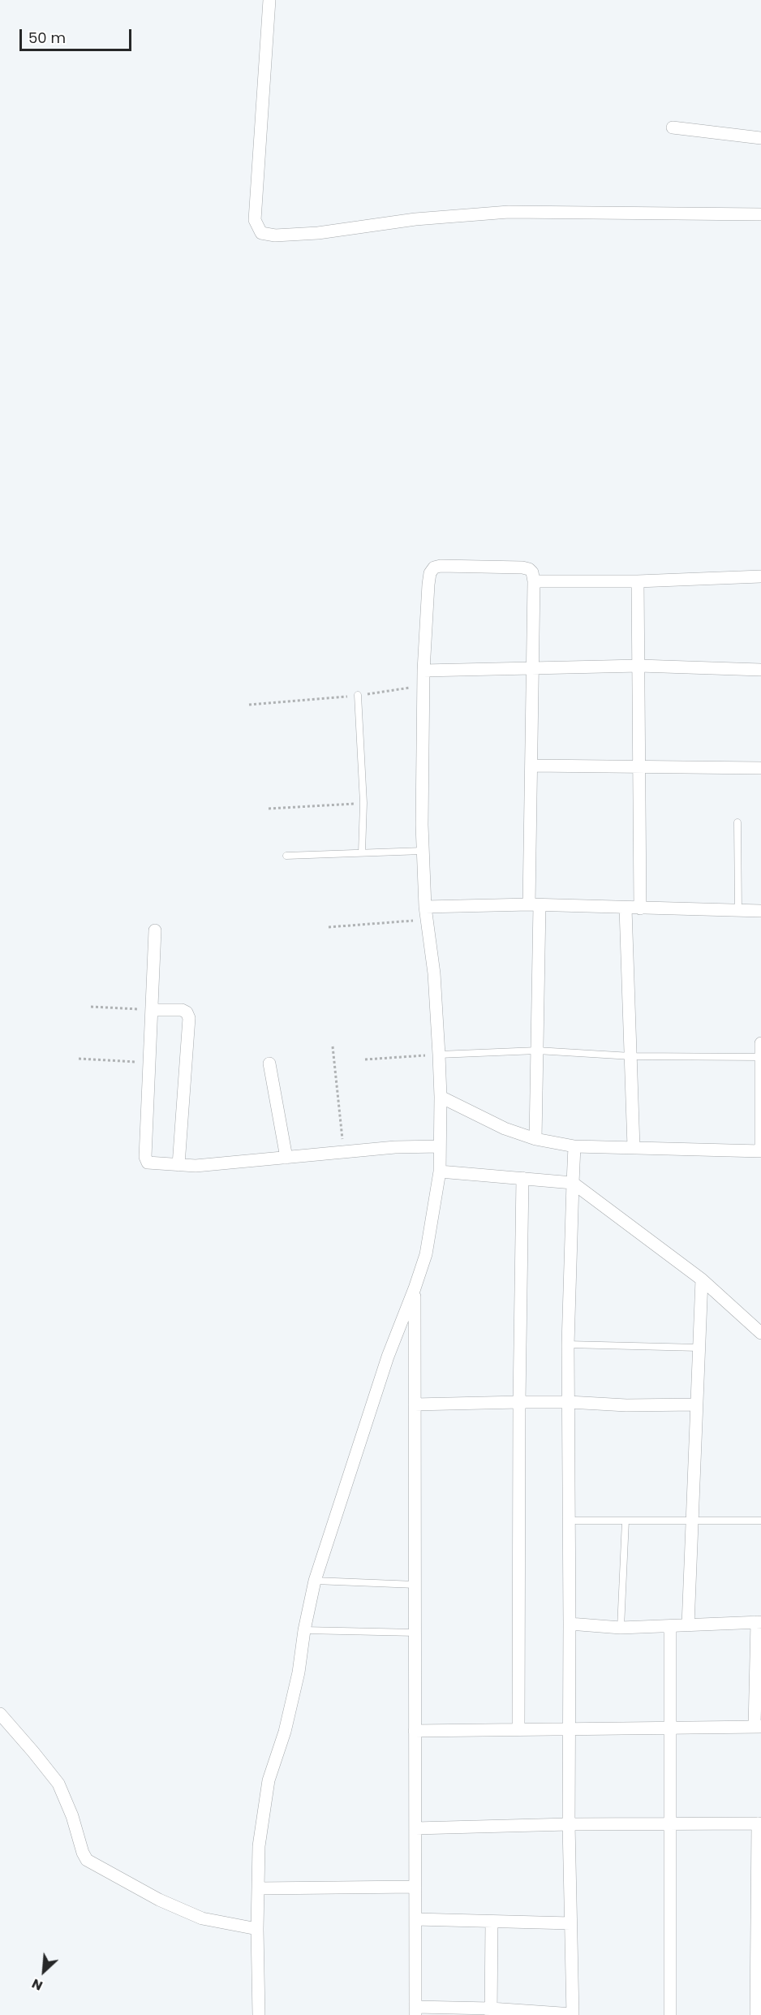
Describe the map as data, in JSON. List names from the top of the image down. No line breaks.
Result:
{"scale_bar":"50 m","north":"bottom left"}
